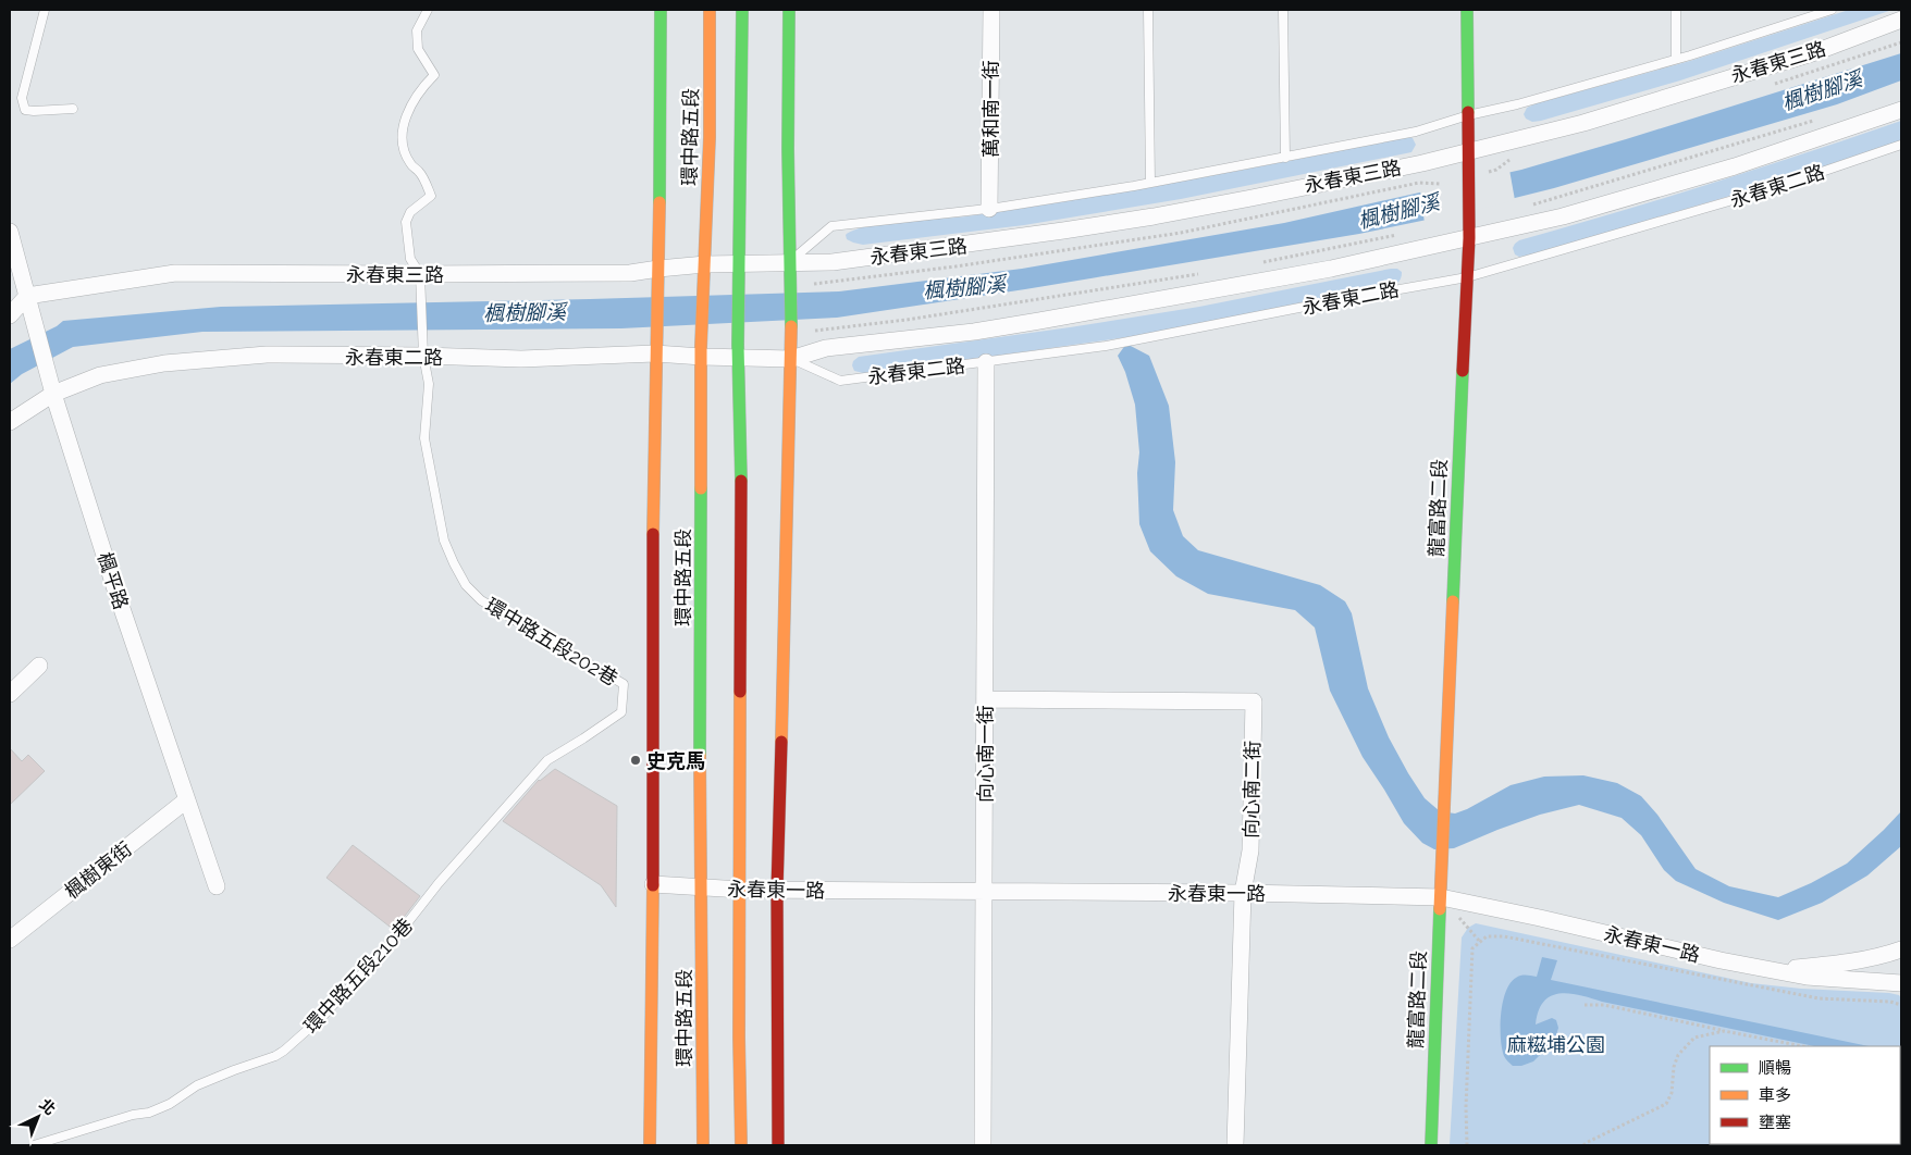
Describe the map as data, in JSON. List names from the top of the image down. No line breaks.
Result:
{"streets":{"street":["永春東三路","萬和南一街","環中路五段","永春東二路","龍富路二段","楓平路","向心南一街","向心南二街","楓樹東街","永春東一路"],"lane":["環中路五段202巷","環中路五段210巷"]},"crossings":[["永春東三路","萬和南一街"],["永春東三路","環中路五段"],["永春東三路","龍富路二段"],["永春東三路","楓平路"],["環中路五段","永春東二路"],["環中路五段","永春東一路"],["永春東二路","龍富路二段"],["永春東二路","楓平路"],["永春東二路","環中路五段202巷"],["永春東二路","向心南一街"],["龍富路二段","永春東一路"],["楓平路","楓樹東街"],["環中路五段202巷","環中路五段210巷"],["向心南一街","向心南二街"],["向心南一街","永春東一路"],["向心南二街","永春東一路"]],"water":["楓樹腳溪"],"parks":["麻糍埔公園"],"places":["史克馬"],"legend":["順暢","車多","壅塞"],"north":"top right"}
